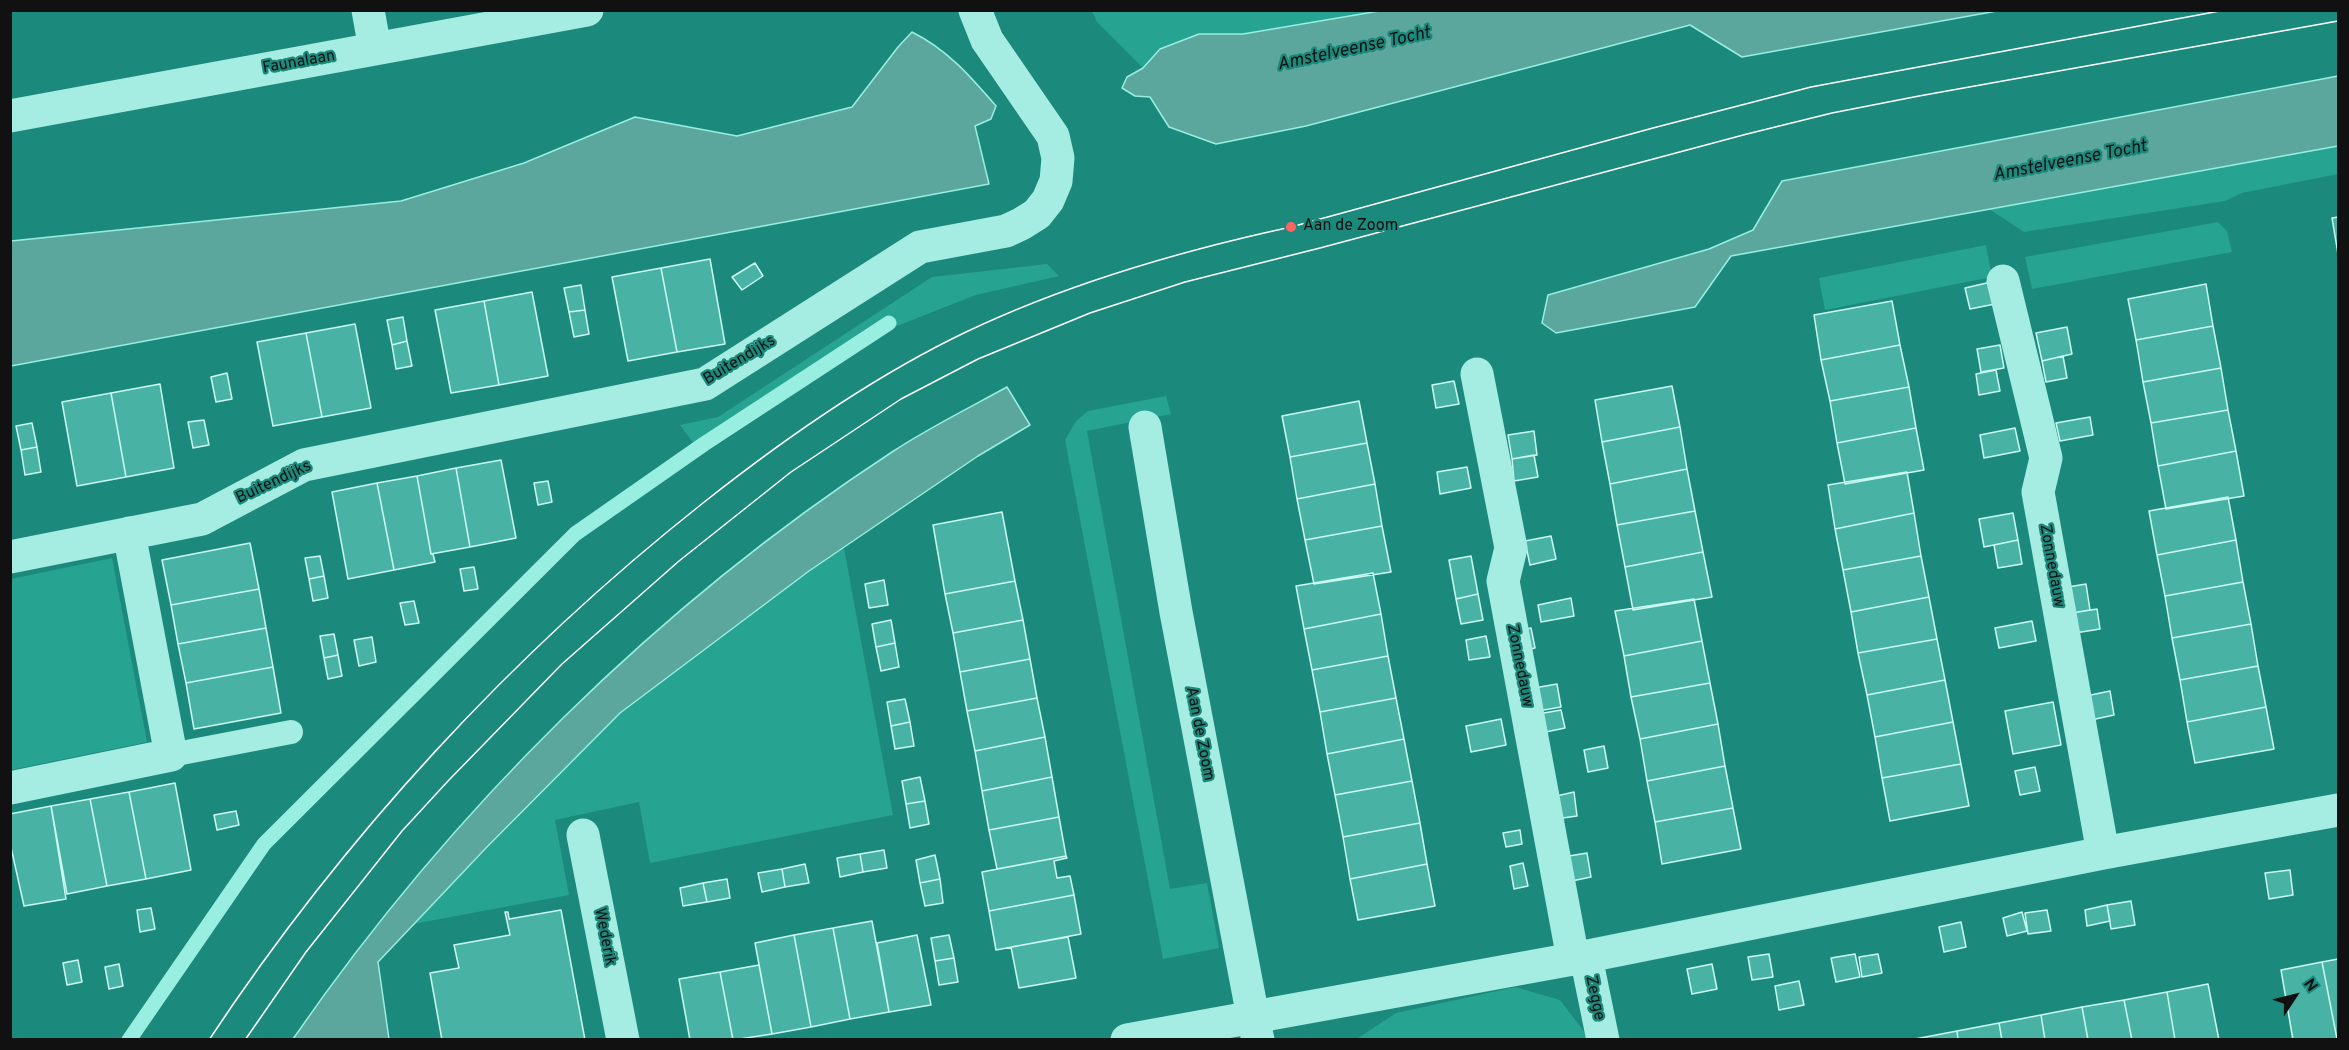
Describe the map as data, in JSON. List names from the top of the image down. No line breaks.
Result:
{"streets":{"street":["Faunalaan","Buitendijks","Zonnedauw","Aan de Zoom","Wederik","Zegge"]},"crossings":[["Zonnedauw","Zegge"]],"water":["Amstelveense Tocht"],"places":["Aan de Zoom"],"north":"top right"}
